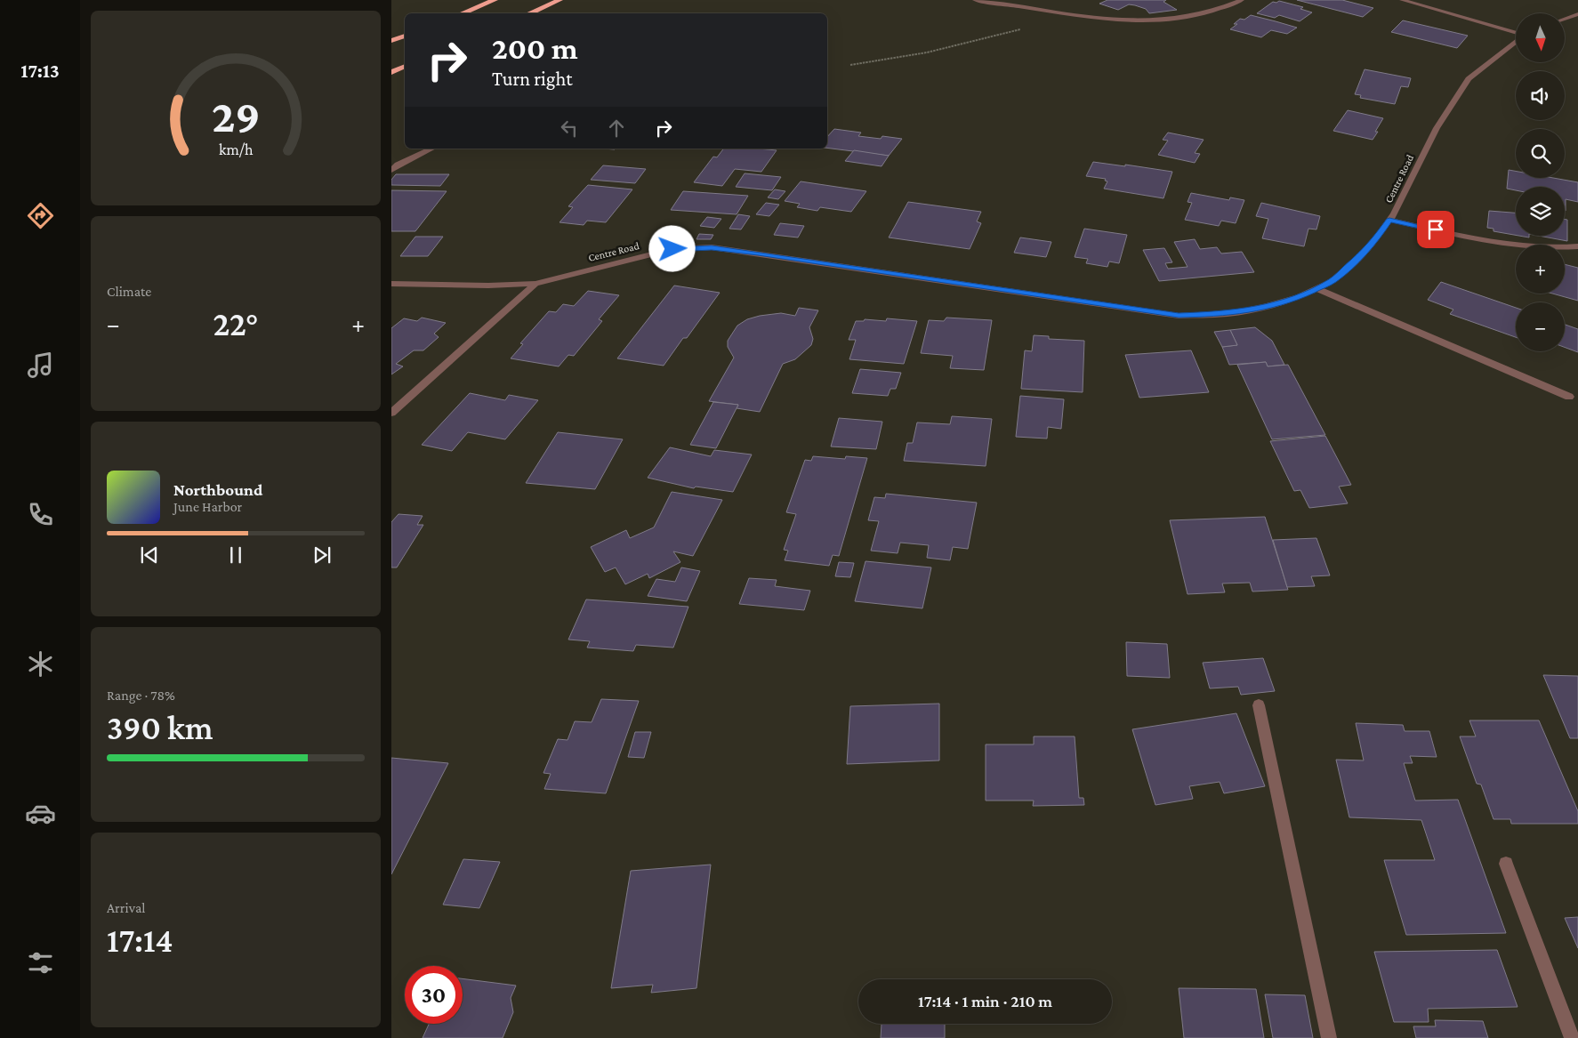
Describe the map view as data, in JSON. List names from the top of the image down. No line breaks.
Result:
{"streets":{"street":["Centre Road"]},"north":"bottom","page":{"tabs":"17:13","map_buttons":["+","−"],"turn":["200 m","Turn right"],"tile":["Climate",["Range · 78%","390 km"],["Arrival","17:14"]],"heat":["−","22°","+"],"song":["Northbound","June Harbor"],"limit":"30","trip":"17:14 · 1 min · 210 m","gauge":["29","km/h"]}}
